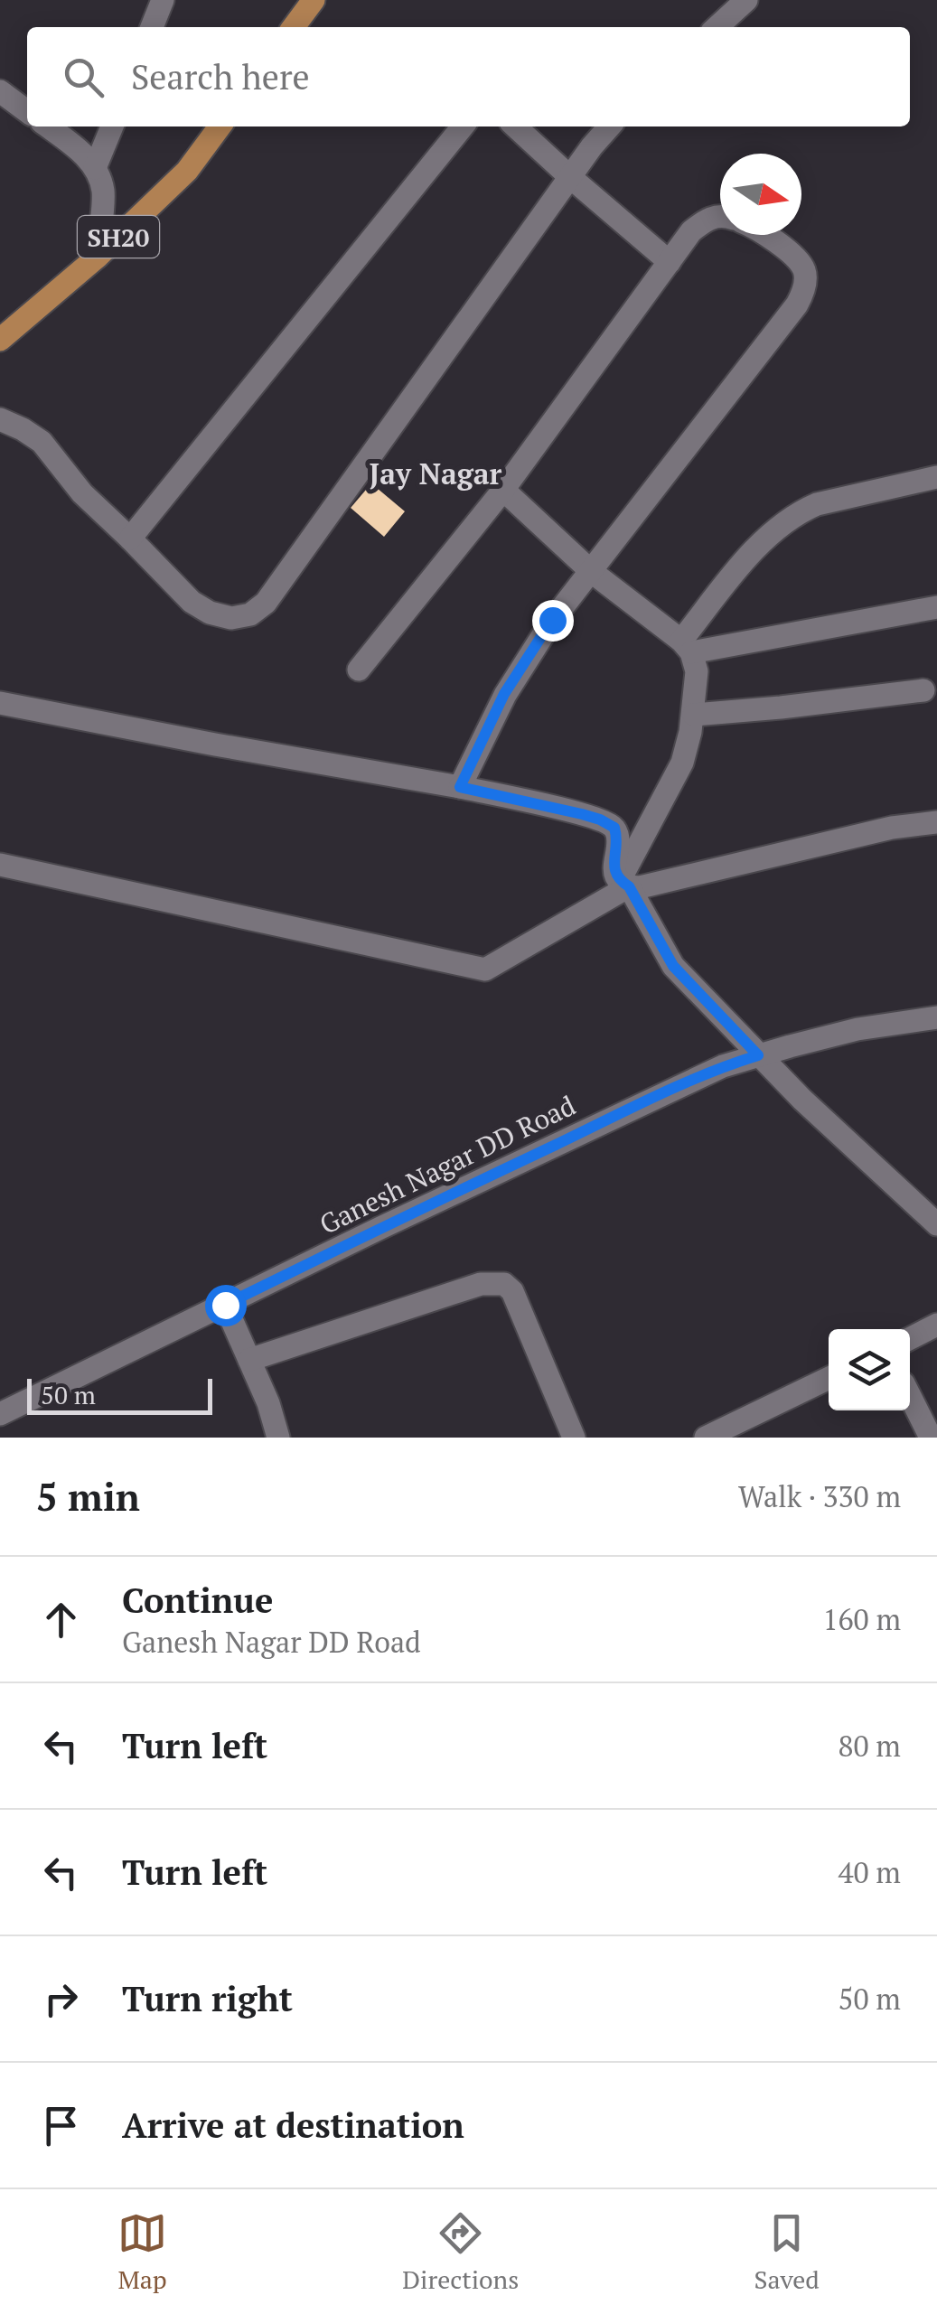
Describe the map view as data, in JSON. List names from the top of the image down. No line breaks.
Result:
{"streets":{"main road":["SH20"],"street":["Ganesh Nagar DD Road"]},"districts":["Jay Nagar"],"scale_bar":"50 m","north":"right","page":{"search":"Search here","scale":"50 m","heading":["5 min","Walk · 330 m"],"list":[["Continue","Ganesh Nagar DD Road","160 m"],["Turn left","80 m"],["Turn left","40 m"],["Turn right","50 m"],"Arrive at destination"],"nav":["Map","Directions","Saved"]}}
